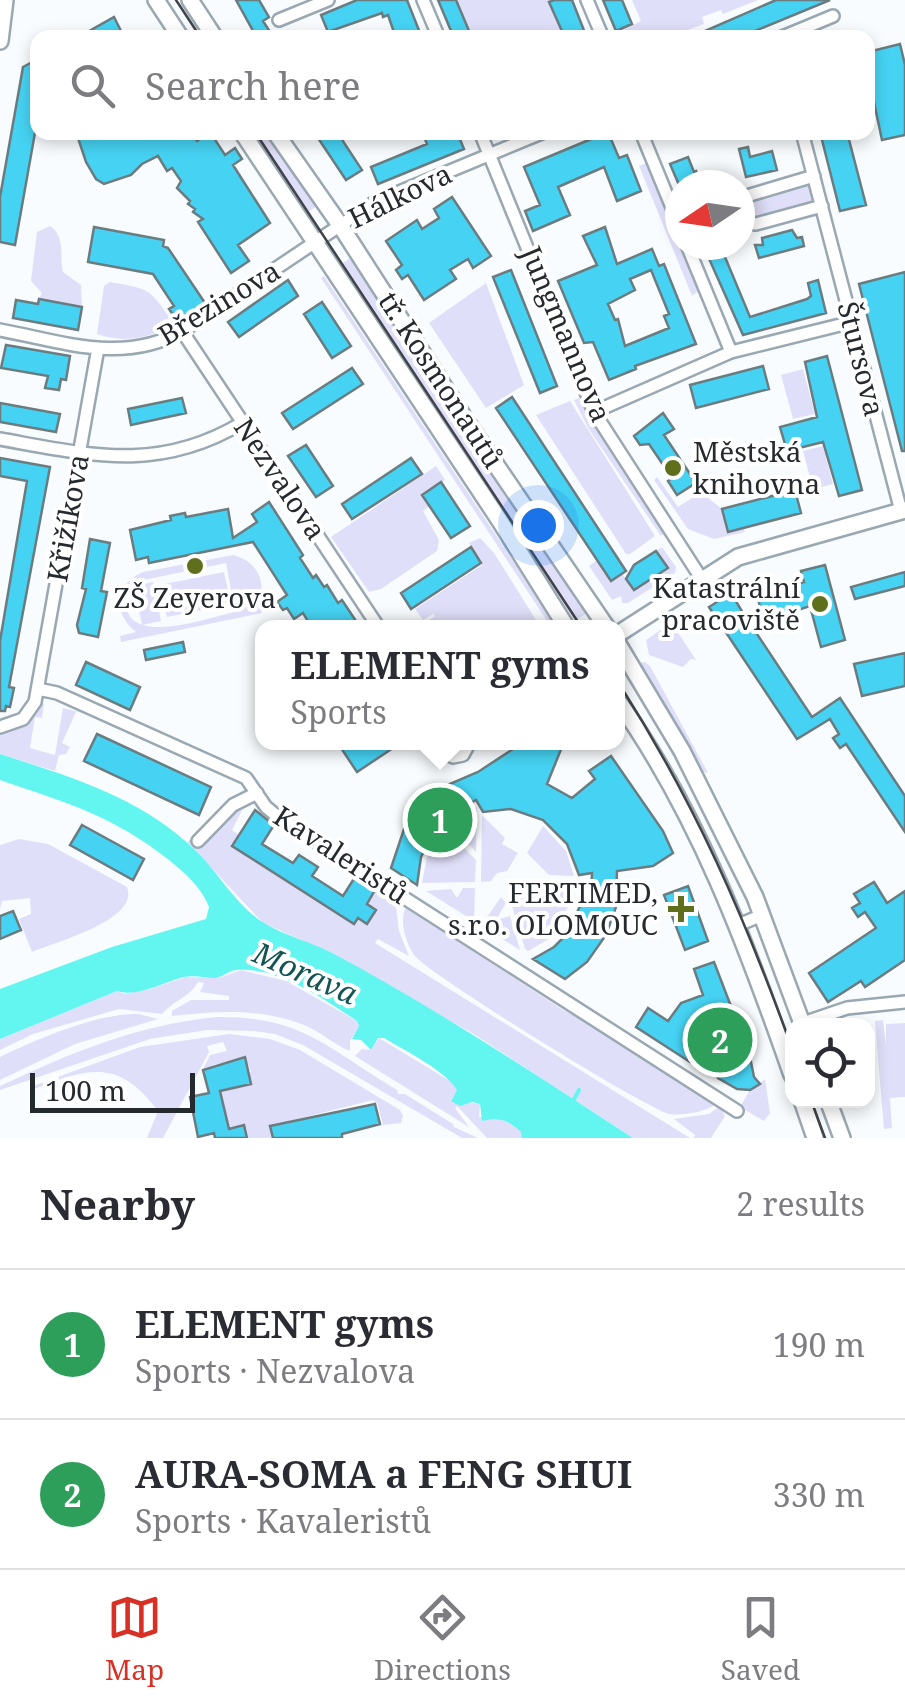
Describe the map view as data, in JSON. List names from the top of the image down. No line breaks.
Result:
{"streets":{"street":["Hálkova","Březinova","Jungmannova","Štursova","tř. Kosmonautů","Nezvalova","Křižíkova","Kavaleristů"]},"crossings":[["Hálkova","Březinova"],["Hálkova","Jungmannova"],["Hálkova","tř. Kosmonautů"],["Březinova","tř. Kosmonautů"],["Březinova","Nezvalova"],["Březinova","Křižíkova"],["Křižíkova","Kavaleristů"]],"water":["Morava"],"places":{"other":["Městská knihovna","ZŠ Zeyerova","Katastrální pracoviště"],"health":["FERTIMED, s.r.o. OLOMOUC"]},"scale_bar":"100 m","north":"left","page":{"search":"Search here","popup":["ELEMENT gyms","Sports"],"pins":["1","2"],"scale":"100 m","heading":["Nearby","2 results"],"list":[{"mark":"1","name":"ELEMENT gyms","note":"Sports · Nezvalova","value":"190 m"},{"mark":"2","name":"AURA-SOMA a FENG SHUI","note":"Sports · Kavaleristů","value":"330 m"}],"nav":["Map","Directions","Saved"]}}
